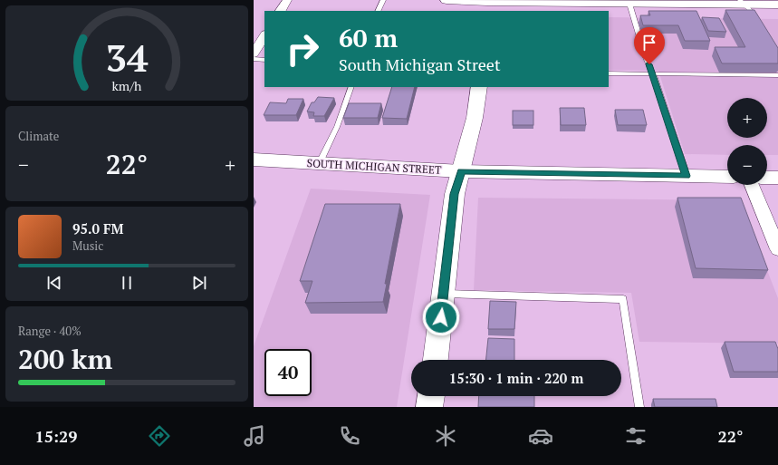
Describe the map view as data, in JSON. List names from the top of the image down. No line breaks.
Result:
{"streets":{"main road":["SOUTH MICHIGAN STREET"]},"page":{"turn":["60 m","South Michigan Street"],"map_buttons":["+","−"],"tile":["Climate",["Range · 40%","200 km"]],"heat":["−","22°","+"],"song":["95.0 FM","Music"],"limit":"40","trip":"15:30 · 1 min · 220 m","tabs":["15:29","22°"],"gauge":["34","km/h"]}}
